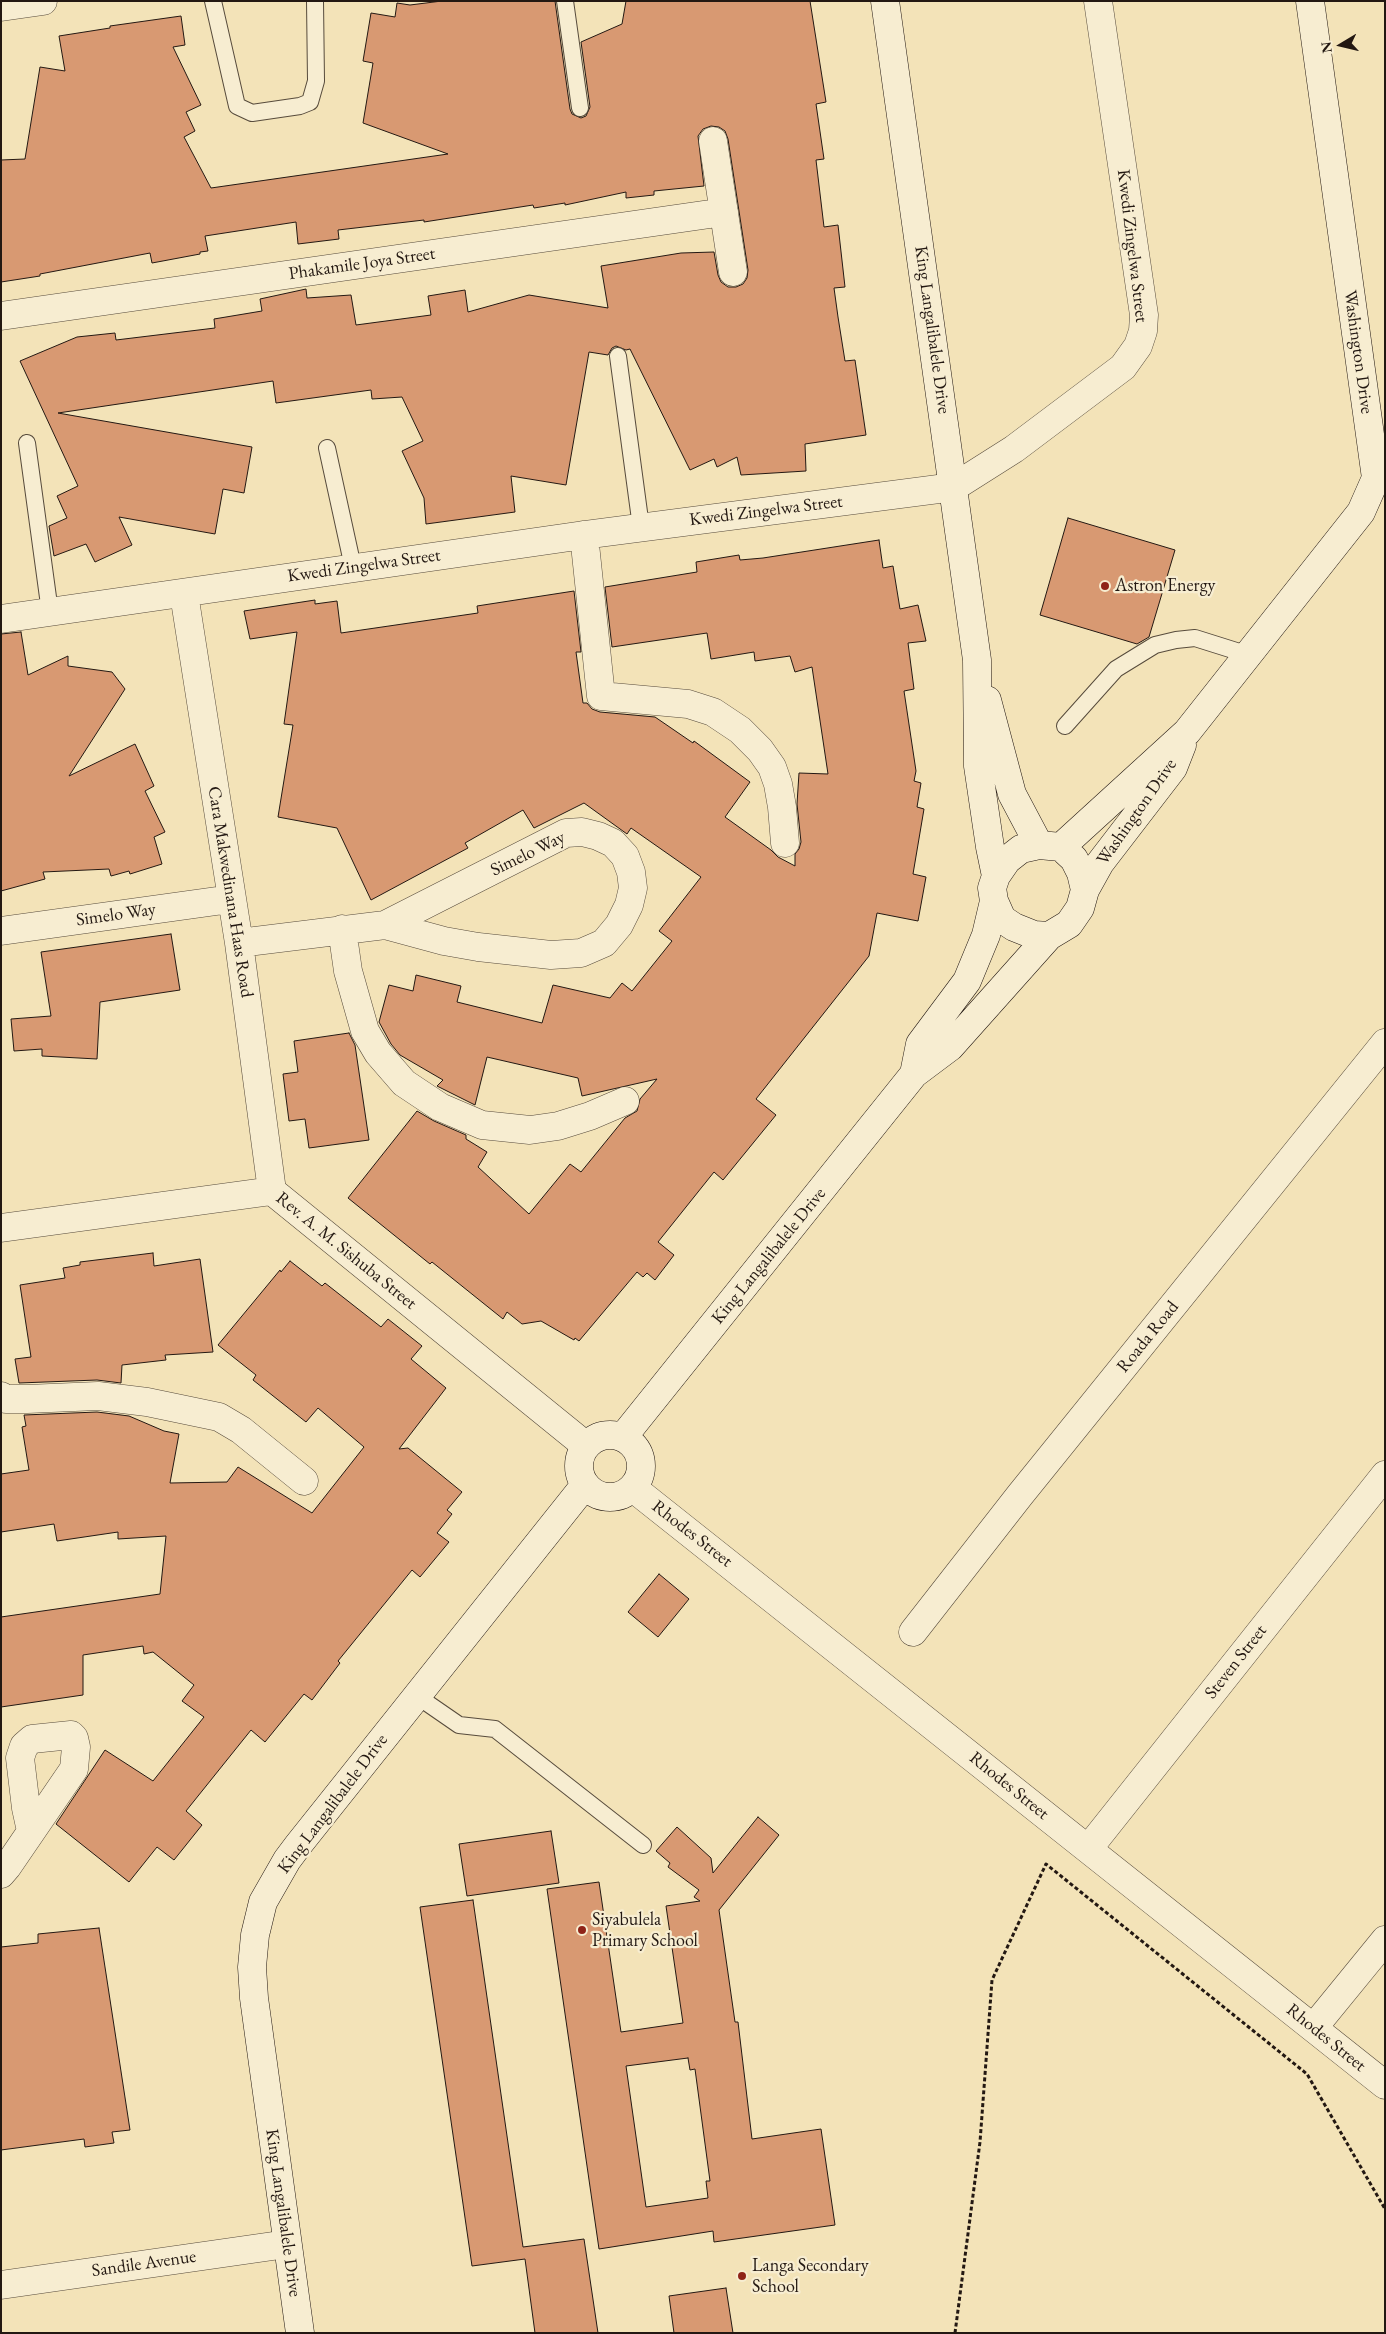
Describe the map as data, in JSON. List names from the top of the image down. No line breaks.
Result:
{"streets":{"street":["Kwedi Zingelwa Street","Phakamile Joya Street","King Langalibalele Drive","Washington Drive","Simelo Way","Cara Makwedinana Haas Road","Rev. A. M. Sishuba Street","Roada Road","Rhodes Street","Steven Street","Sandile Avenue"]},"crossings":[["Kwedi Zingelwa Street","King Langalibalele Drive"],["Kwedi Zingelwa Street","Cara Makwedinana Haas Road"],["King Langalibalele Drive","Washington Drive"],["King Langalibalele Drive","Rev. A. M. Sishuba Street"],["King Langalibalele Drive","Rhodes Street"],["King Langalibalele Drive","Sandile Avenue"],["Simelo Way","Cara Makwedinana Haas Road"],["Cara Makwedinana Haas Road","Rev. A. M. Sishuba Street"],["Rev. A. M. Sishuba Street","Rhodes Street"],["Rhodes Street","Steven Street"]],"places":["Astron Energy","Siyabulela Primary School","Langa Secondary School"],"north":"left"}
